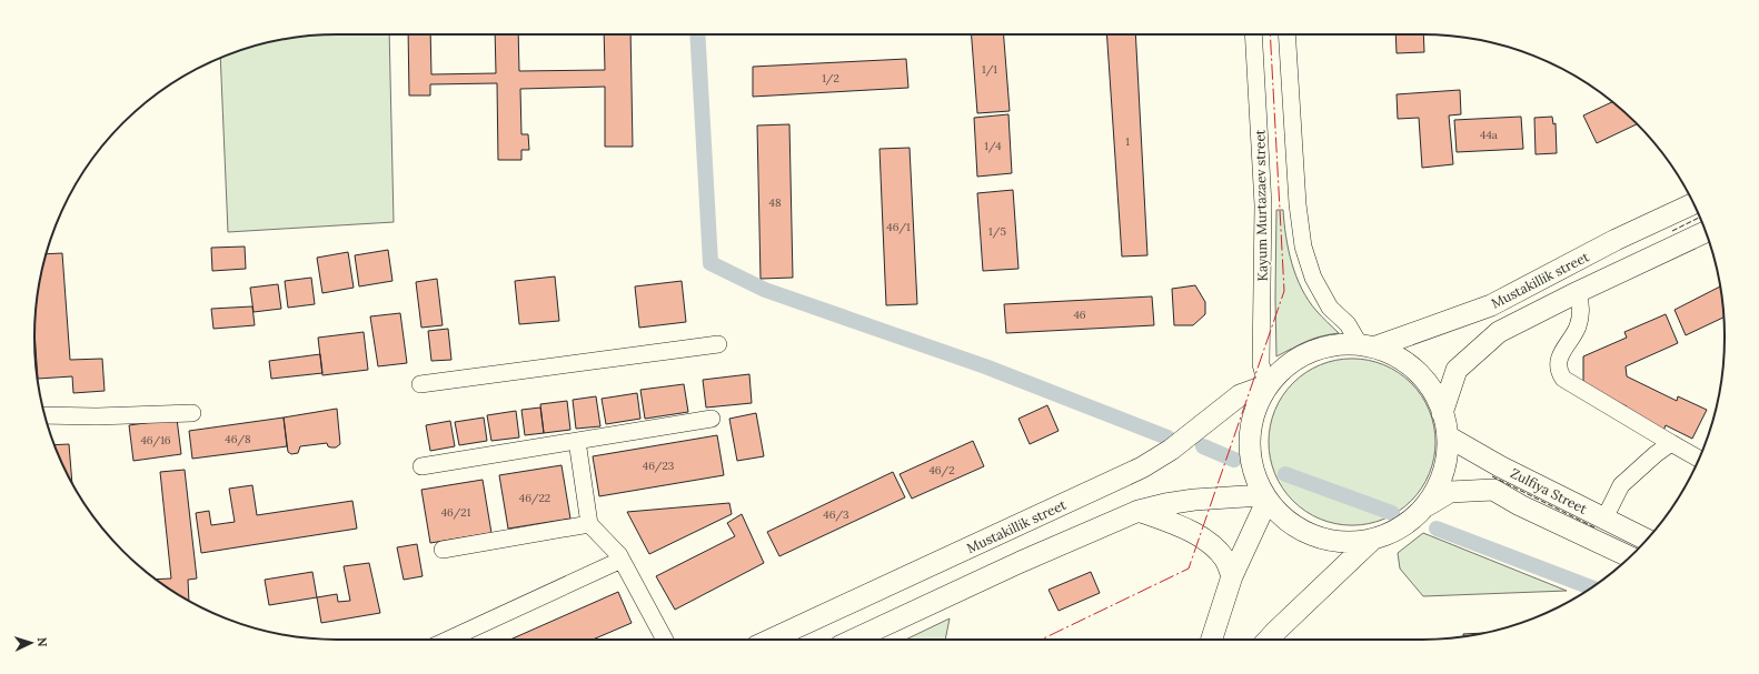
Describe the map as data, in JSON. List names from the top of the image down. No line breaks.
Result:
{"streets":{"main road":["Mustakillik street","Zulfiya Street"],"street":["Kayum Murtazaev street"]},"crossings":[["Kayum Murtazaev street","Mustakillik street"],["Mustakillik street","Zulfiya Street"]],"house_numbers":["1/1","1/2","44a","1","1/4","48","46/1","1/5","46","46/8","46/16","46/23","46/2","46/22","46/21","46/3"],"north":"right"}
